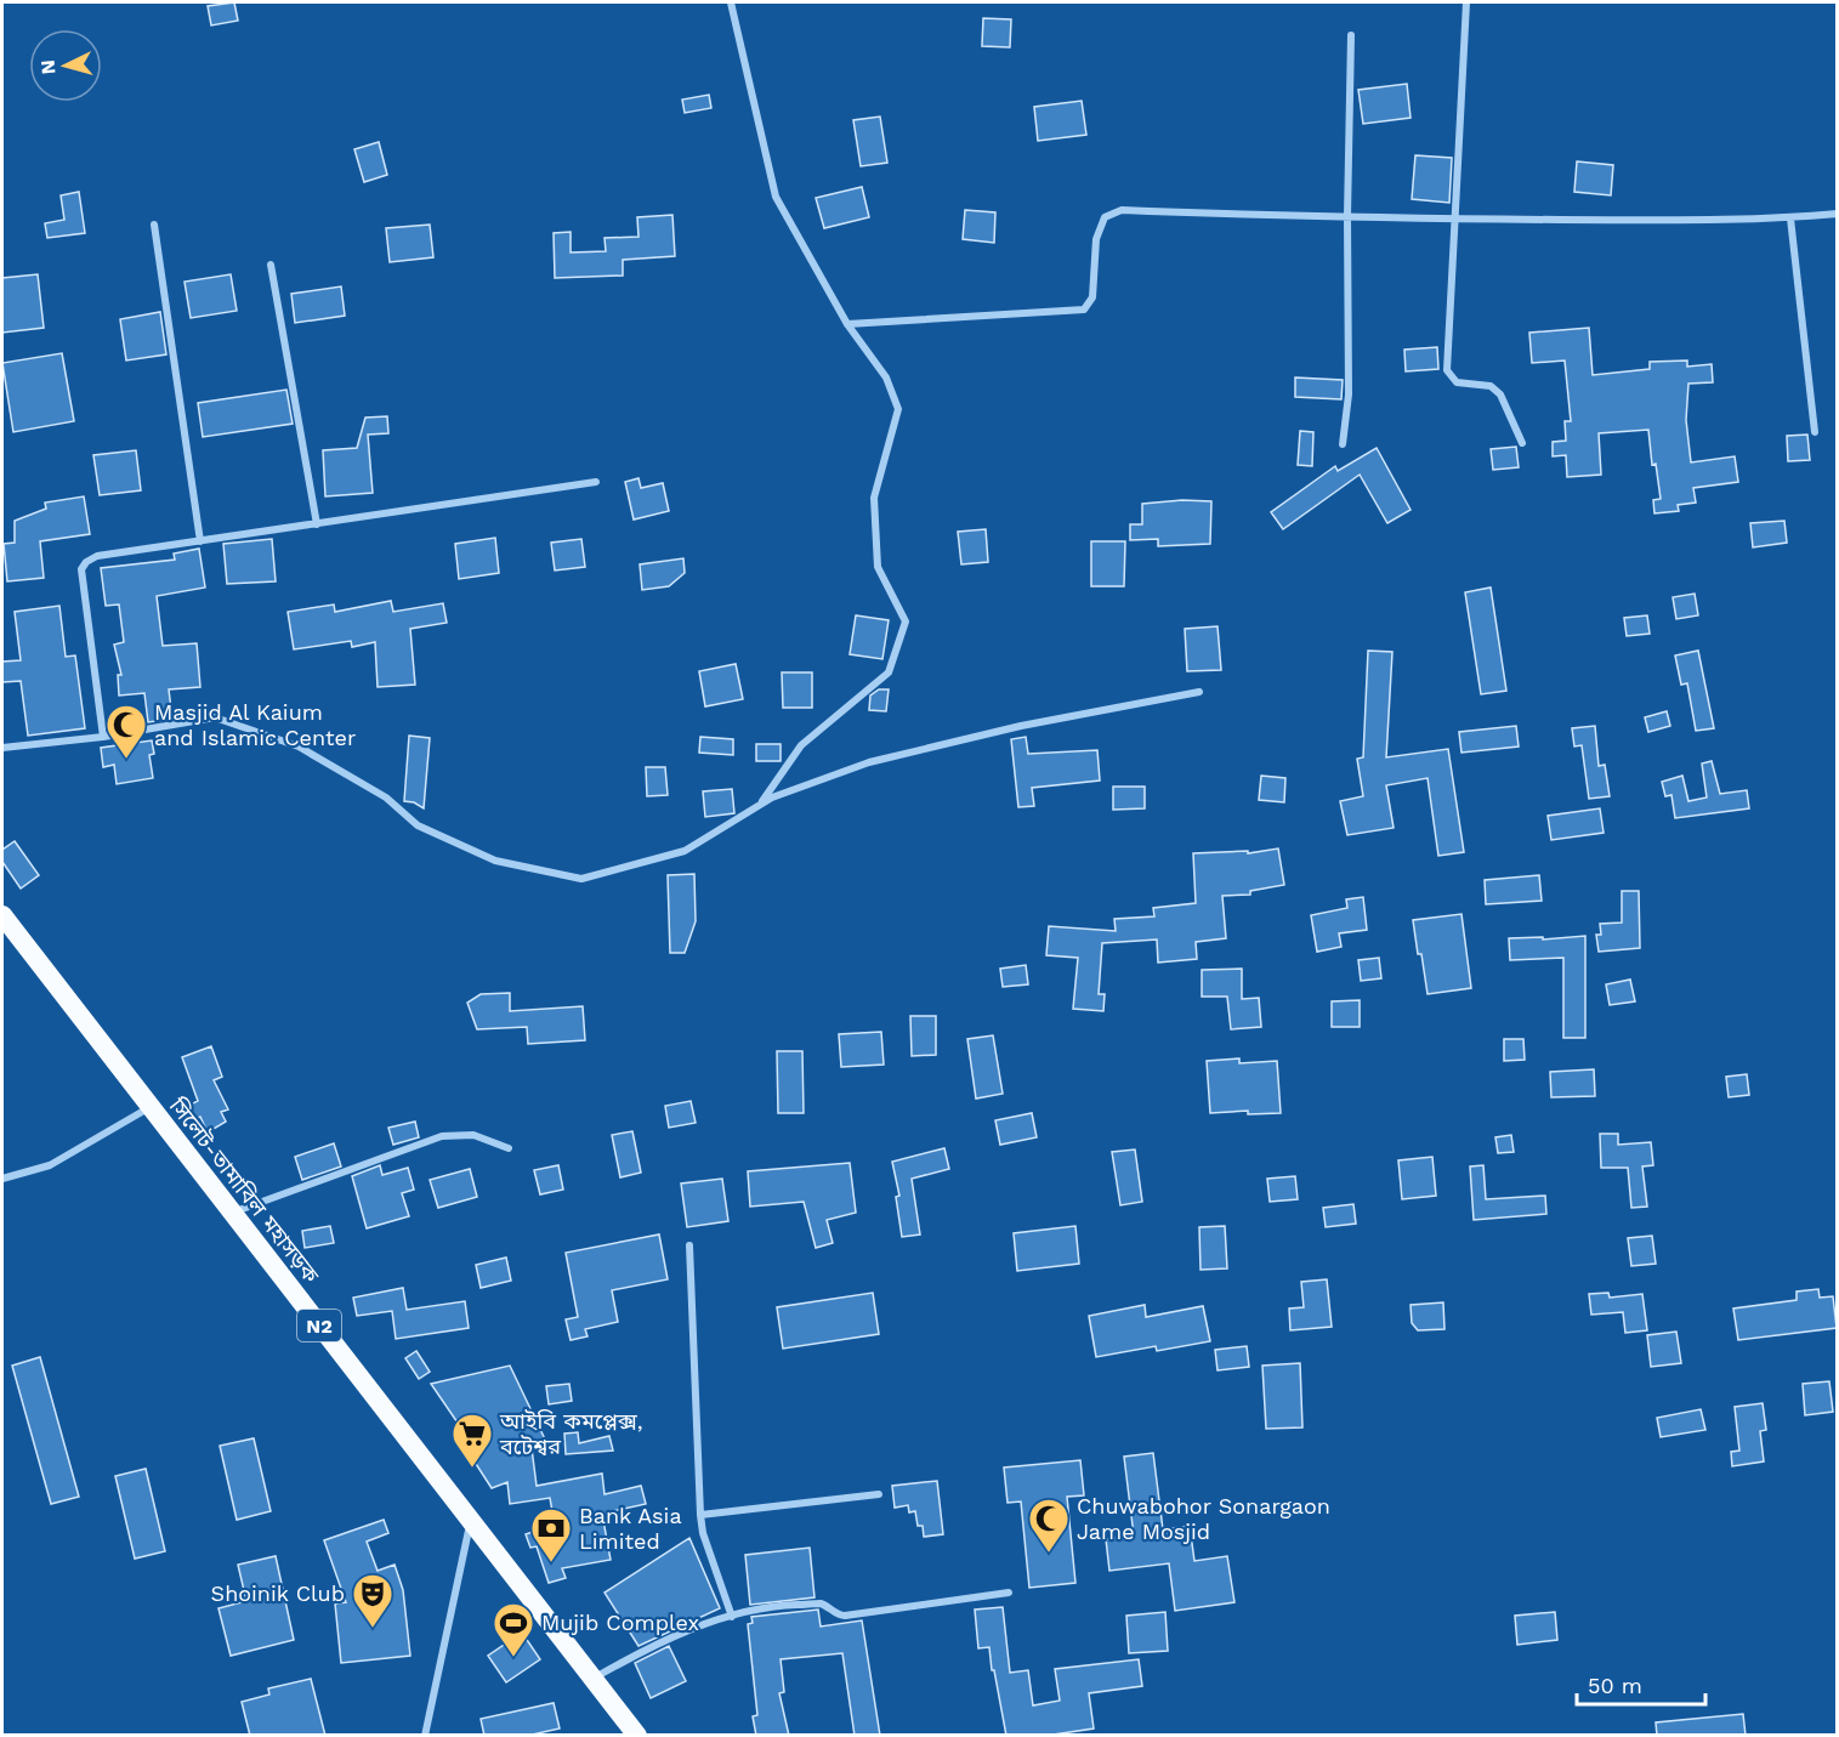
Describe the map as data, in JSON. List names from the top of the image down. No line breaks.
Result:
{"streets":{"highway":["সিলেট-তামাবিল মহাসড়ক","N2"]},"places":{"mosque":["Masjid Al Kaium and Islamic Center","Chuwabohor Sonargaon Jame Mosjid"],"supermarket":["আইবি কমপ্লেক্স, বটেশ্বর"],"bank":["Bank Asia Limited"],"theatre":["Shoinik Club"],"sports":["Mujib Complex"]},"scale_bar":"50 m","north":"left"}
